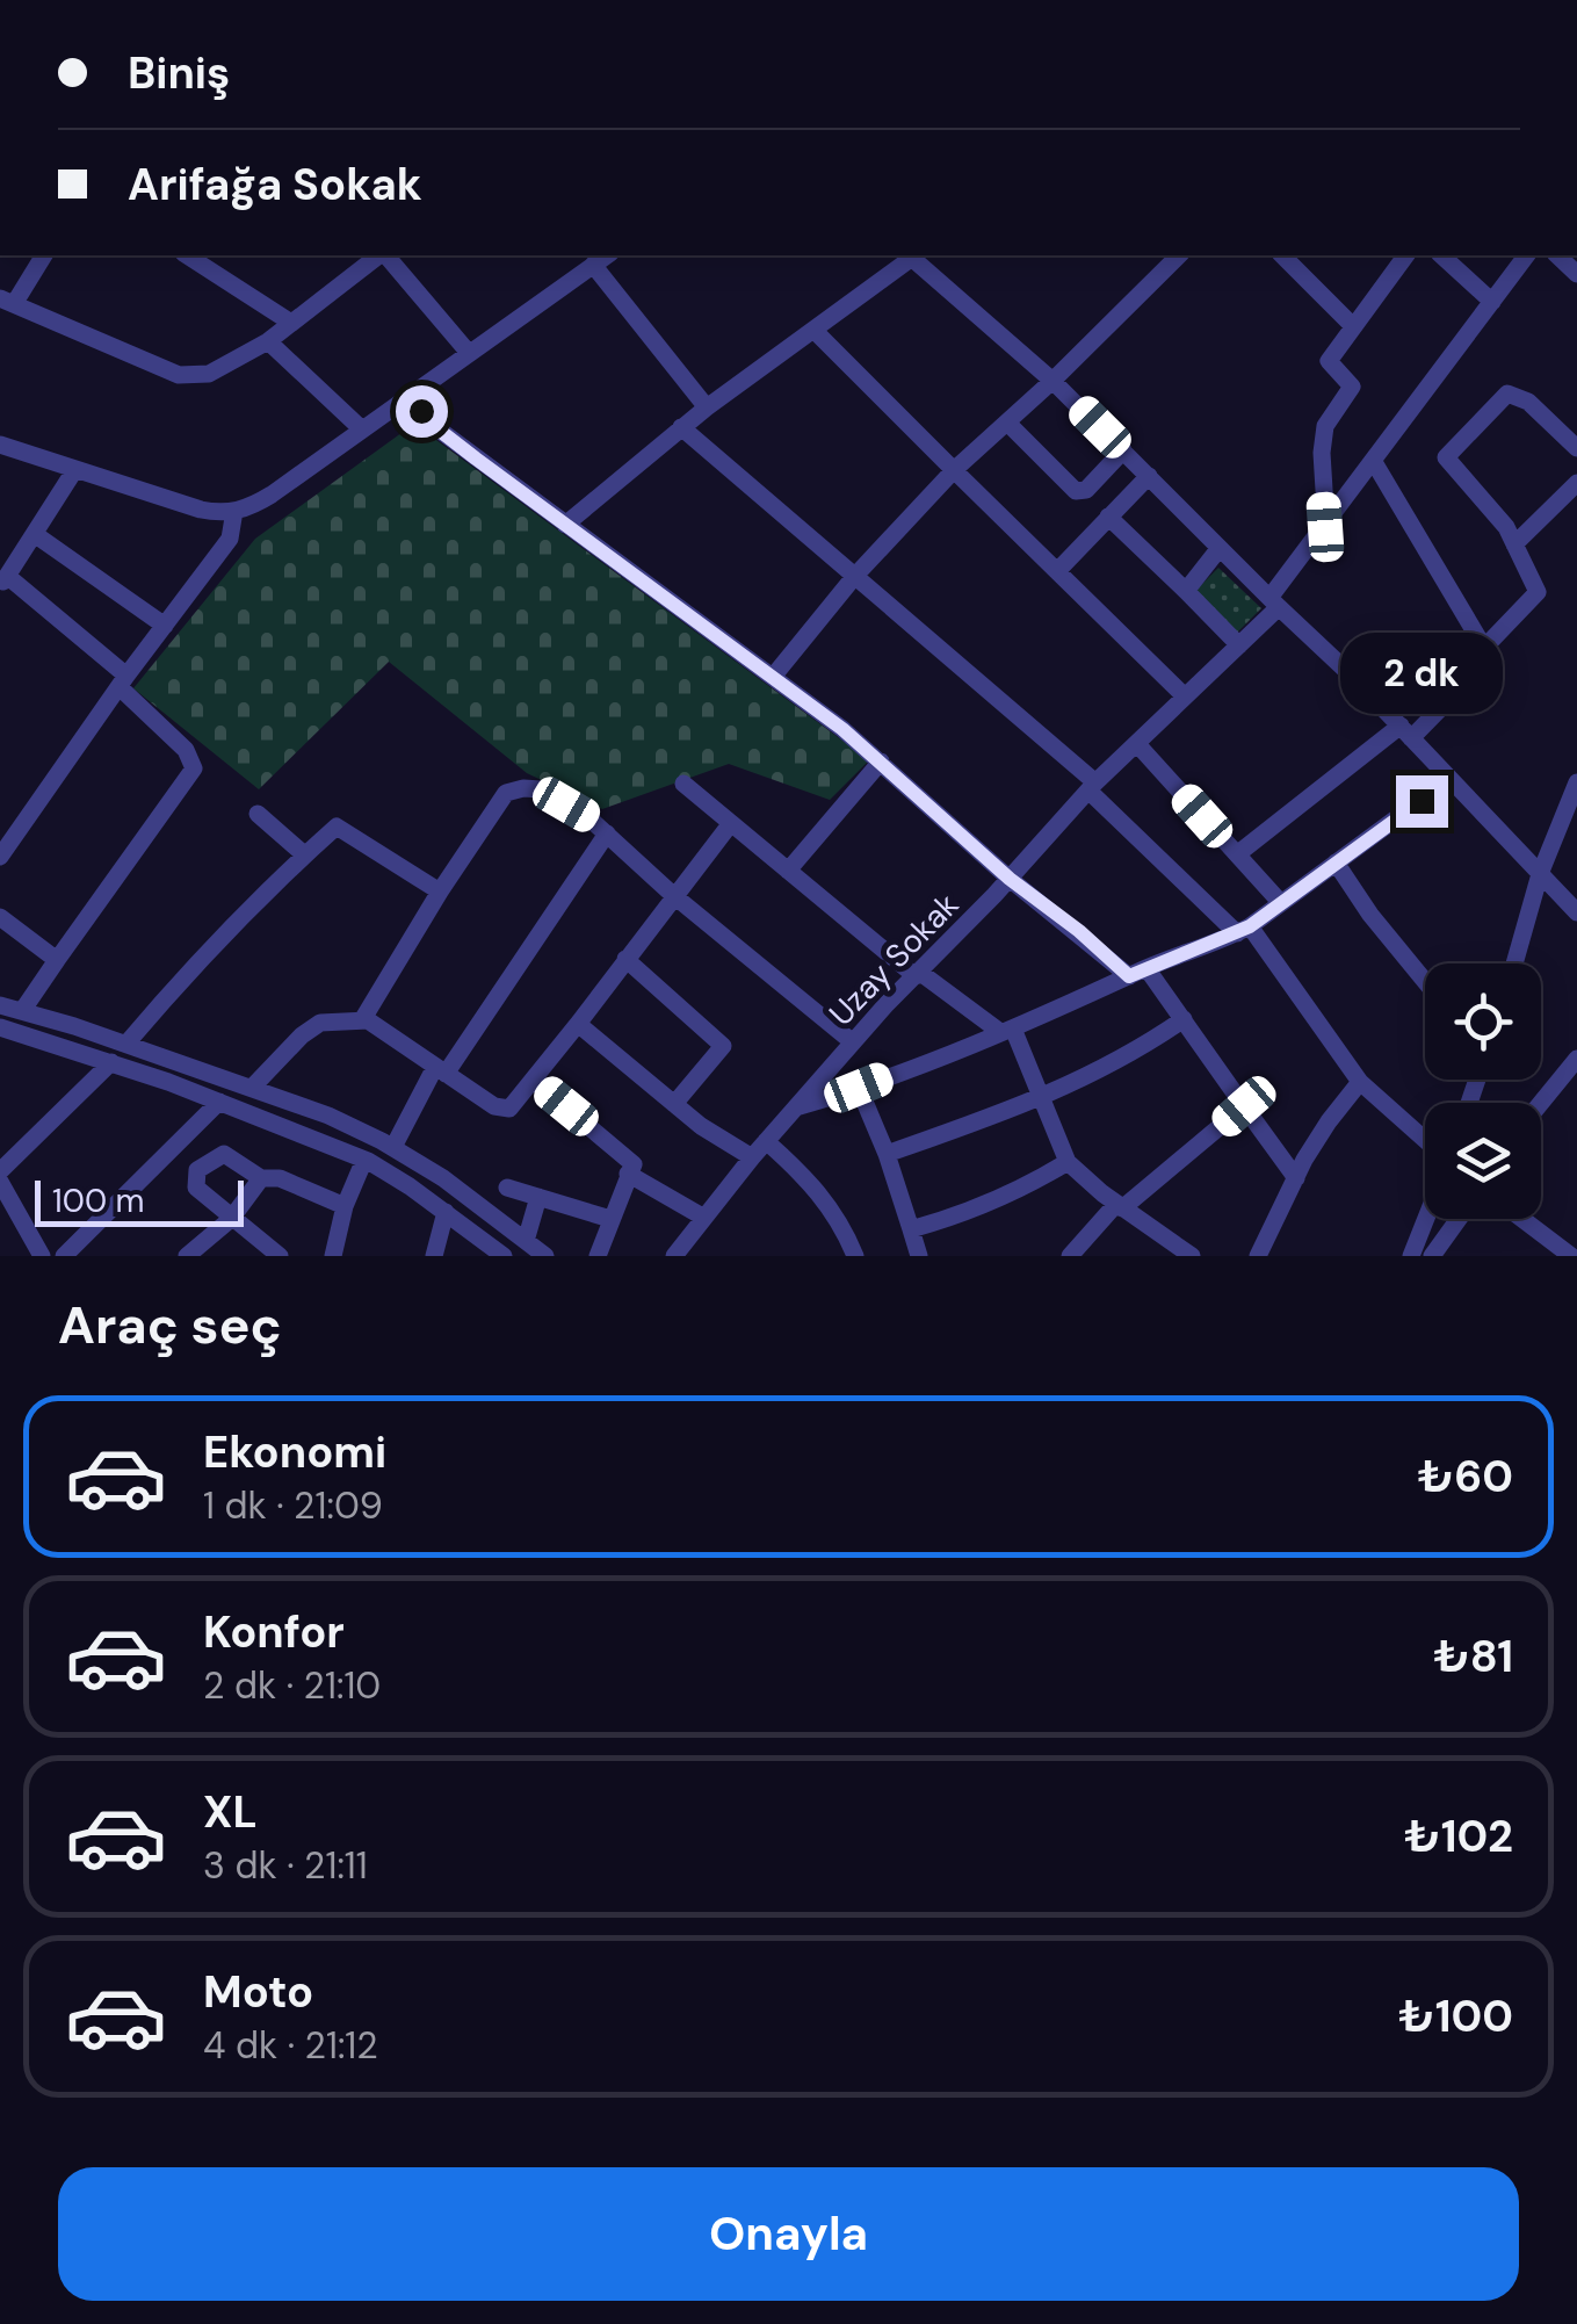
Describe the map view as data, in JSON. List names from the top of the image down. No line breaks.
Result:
{"streets":{"street":["Uzay Sokak"]},"scale_bar":"100 m","page":{"banner":["Biniş","Arifağa Sokak"],"bubble":"2 dk","scale":"100 m","heading":"Araç seç","list":[{"name":"Ekonomi","note":"1 dk · 21:09","value":"₺60"},{"name":"Konfor","note":"2 dk · 21:10","value":"₺81"},{"name":"XL","note":"3 dk · 21:11","value":"₺102"},{"name":"Moto","note":"4 dk · 21:12","value":"₺100"}],"buttons":"Onayla"}}
